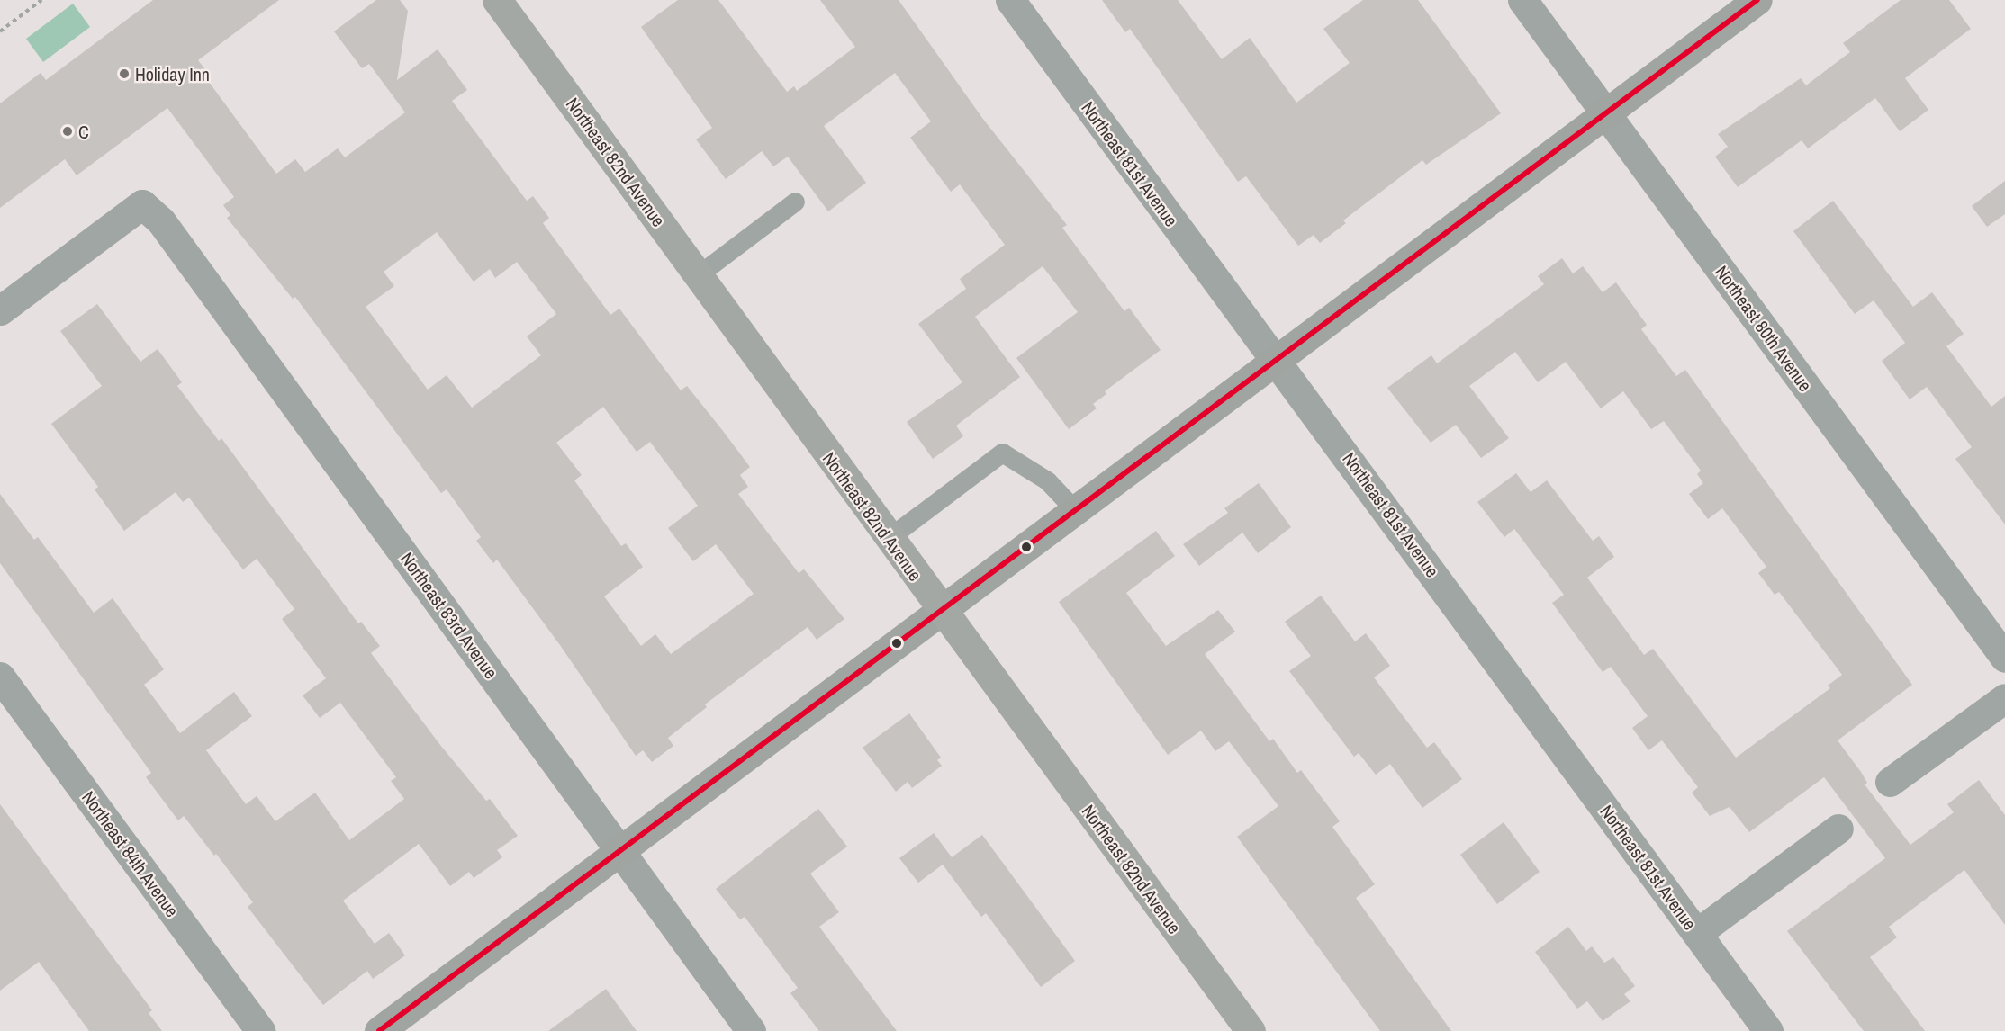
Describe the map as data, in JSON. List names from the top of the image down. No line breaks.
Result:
{"streets":{"main road":["Northeast 82nd Avenue"],"street":["Northeast 81st Avenue","Northeast 80th Avenue","Northeast 83rd Avenue","Northeast 84th Avenue"]},"places":["Holiday Inn","C"]}
